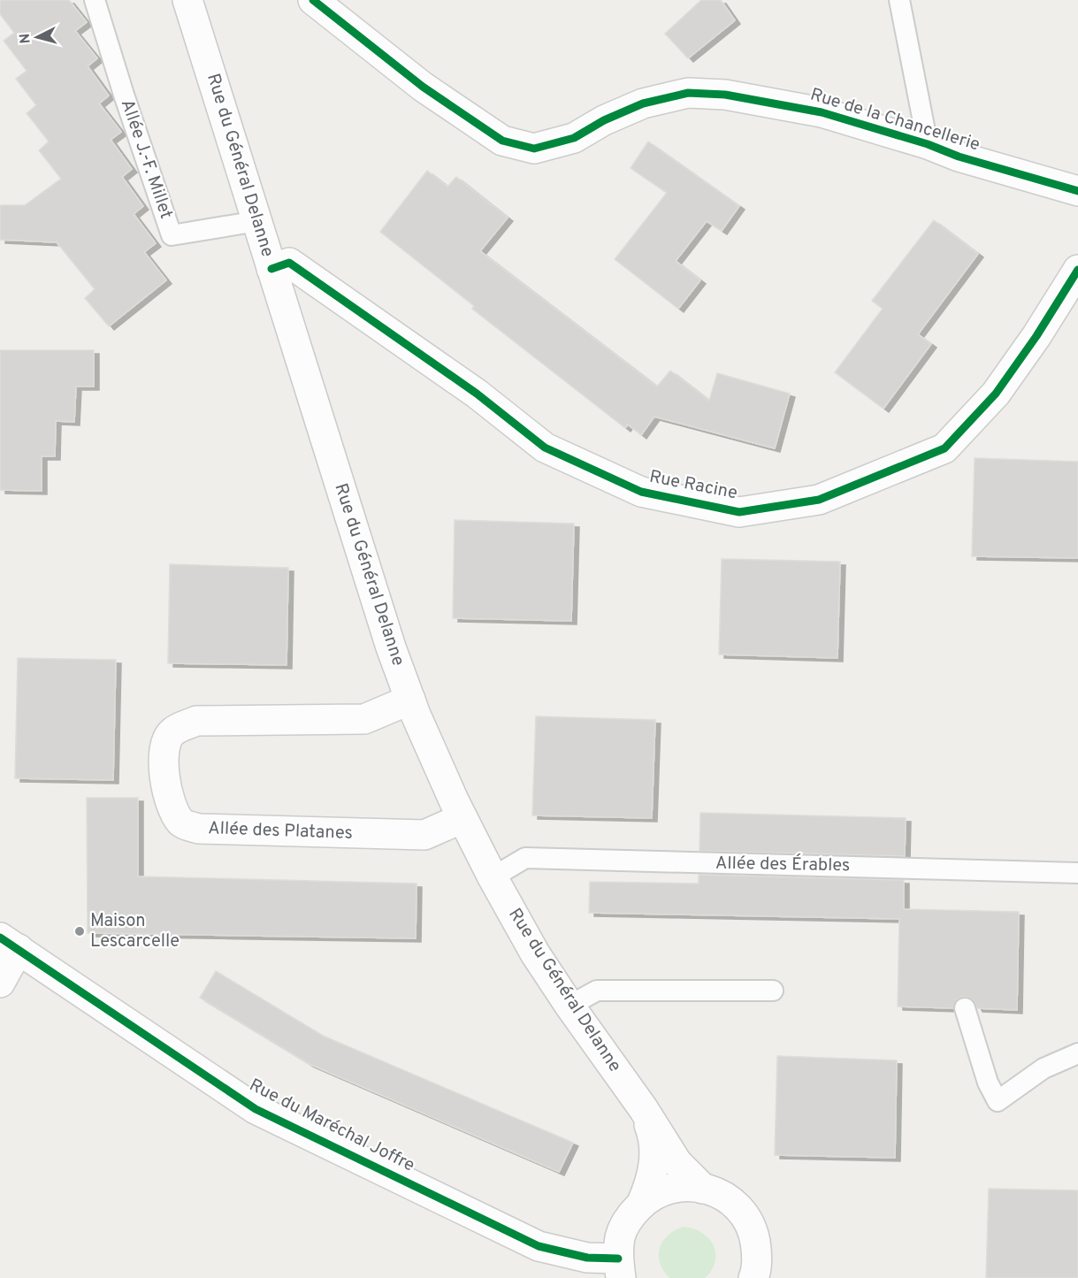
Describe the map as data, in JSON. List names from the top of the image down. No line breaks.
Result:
{"streets":{"street":["Rue de la Chancellerie","Rue du Général Delanne","Rue Racine","Allée des Platanes","Rue du Maréchal Joffre"],"lane":["Allée J.-F. Millet","Allée des Érables"]},"crossings":[["Allée J.-F. Millet","Rue du Général Delanne"],["Rue du Général Delanne","Rue Racine"],["Rue du Général Delanne","Allée des Platanes"],["Rue du Général Delanne","Allée des Érables"]],"places":["Maison Lescarcelle"],"north":"left"}
